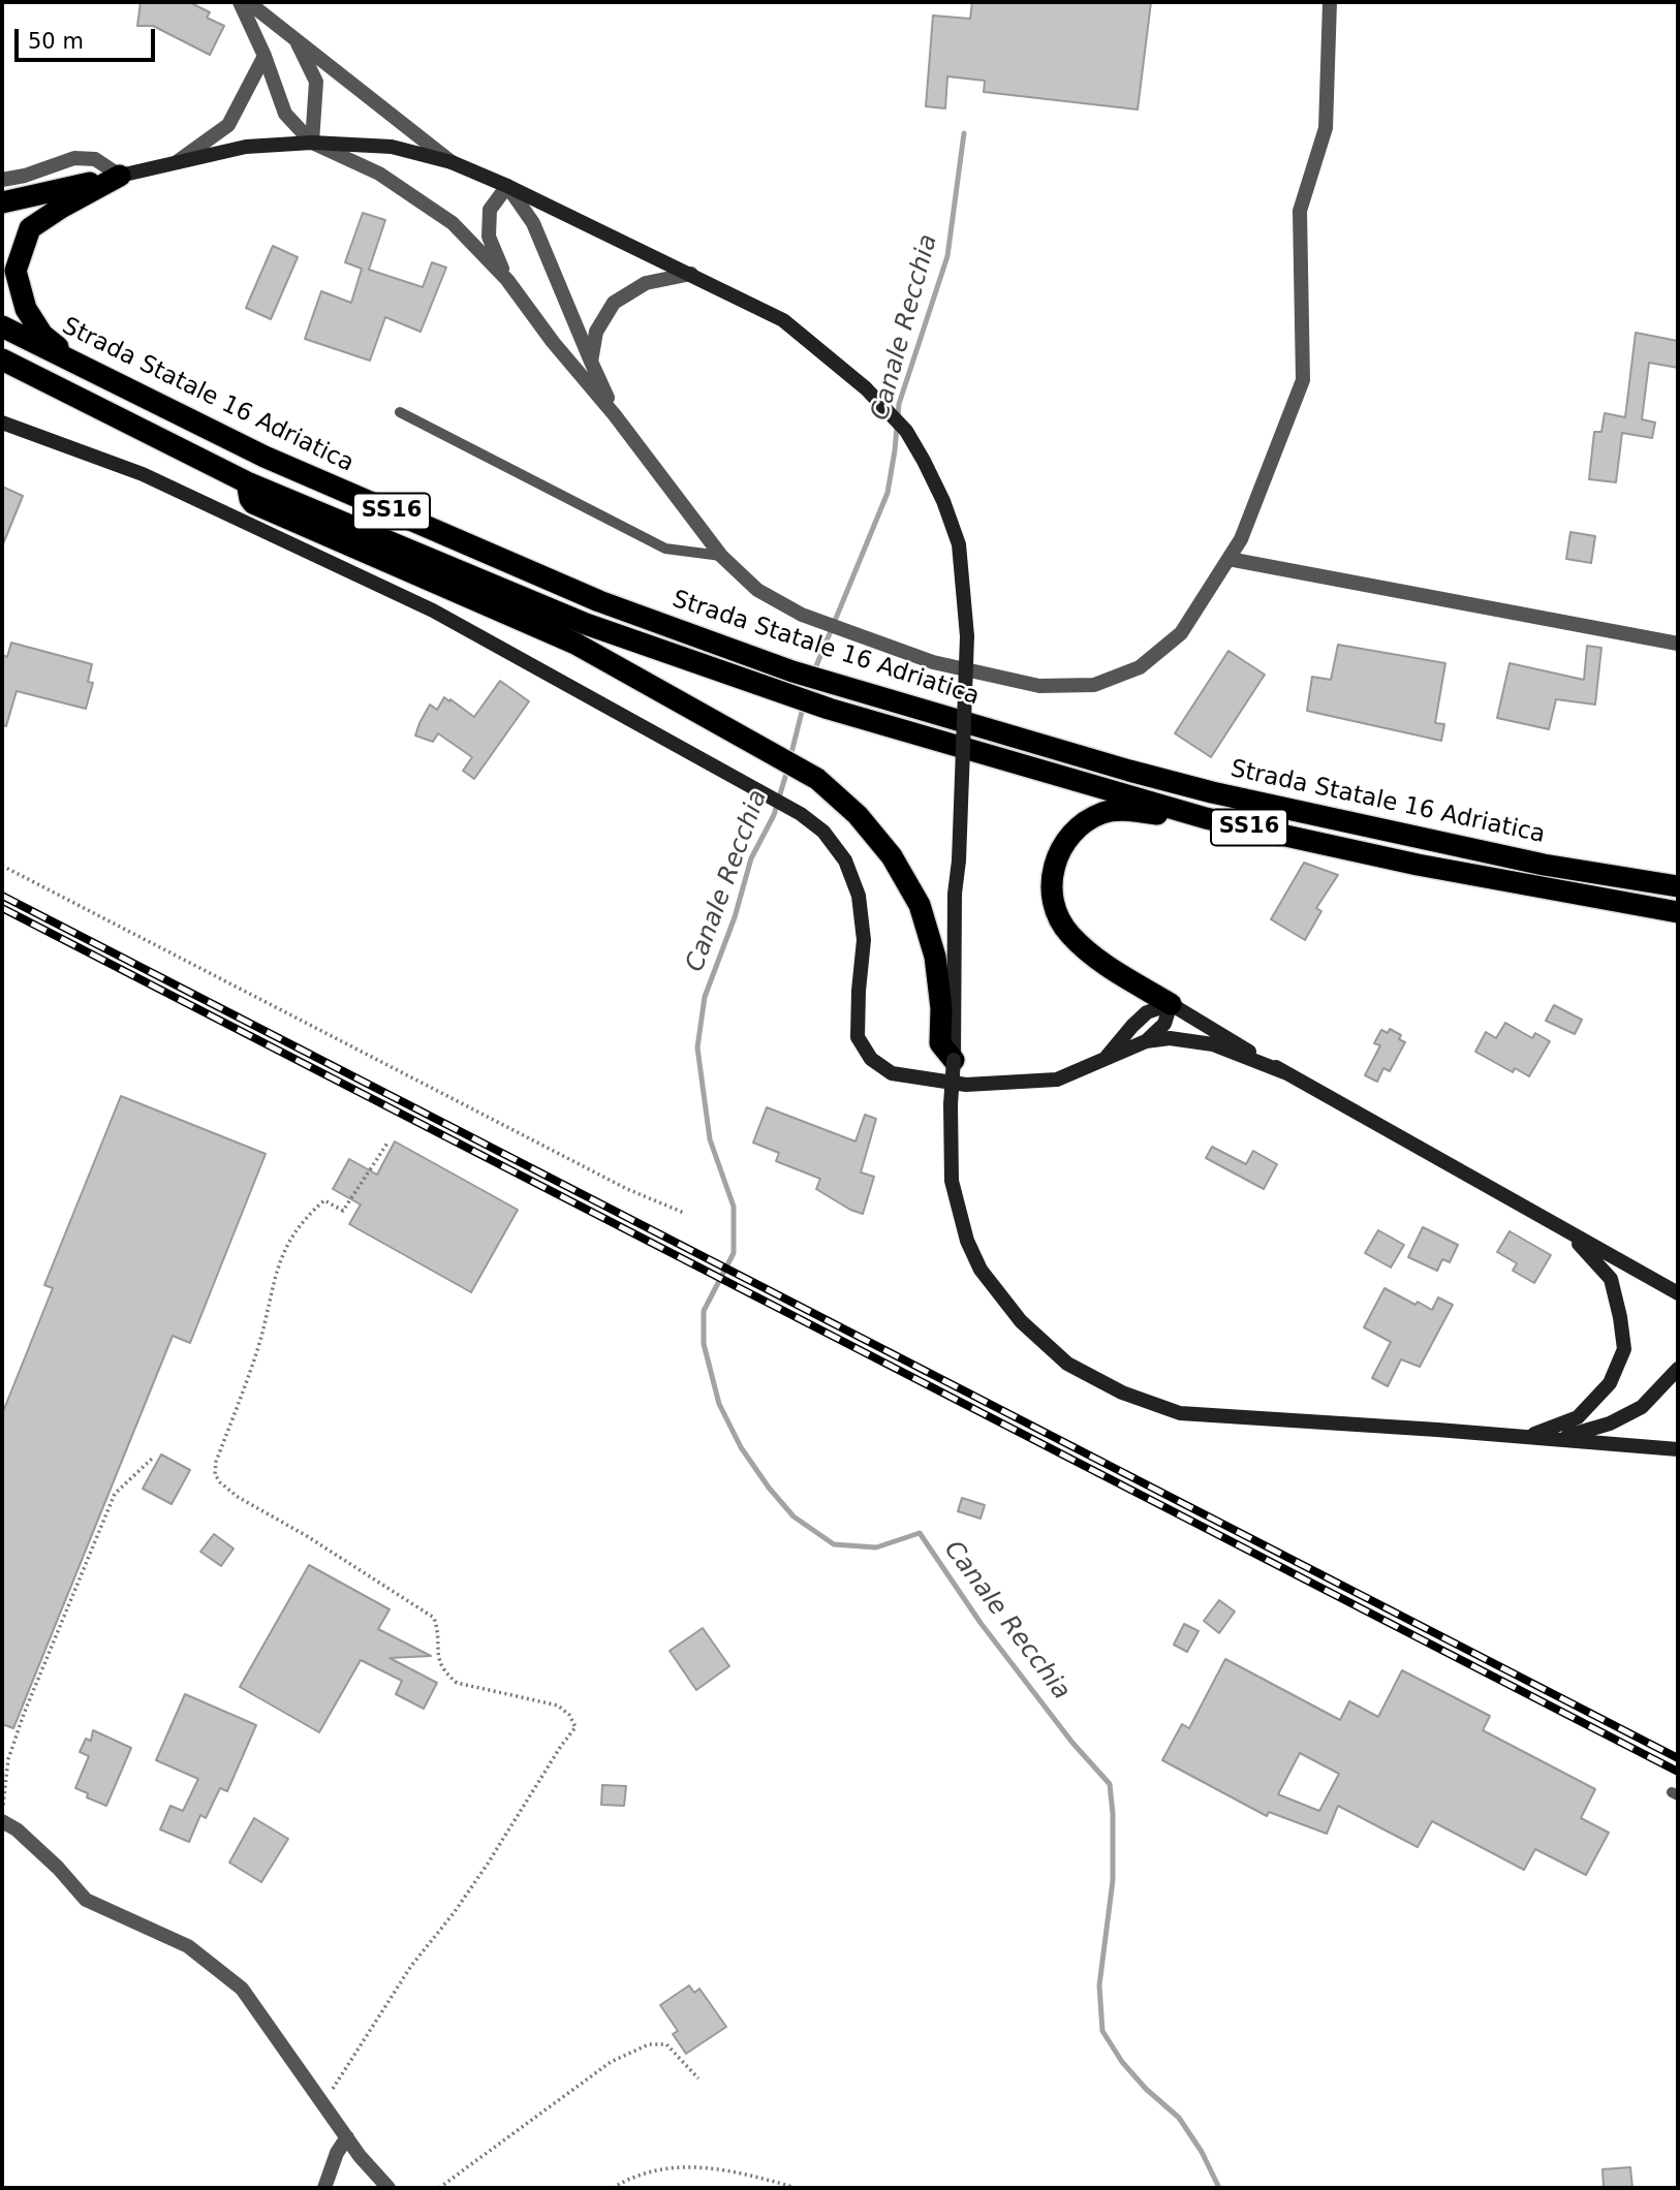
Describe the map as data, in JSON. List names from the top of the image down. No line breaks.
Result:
{"streets":{"highway":["Strada Statale 16 Adriatica","SS16"]},"water":["Canale Recchia"],"scale_bar":"50 m"}
